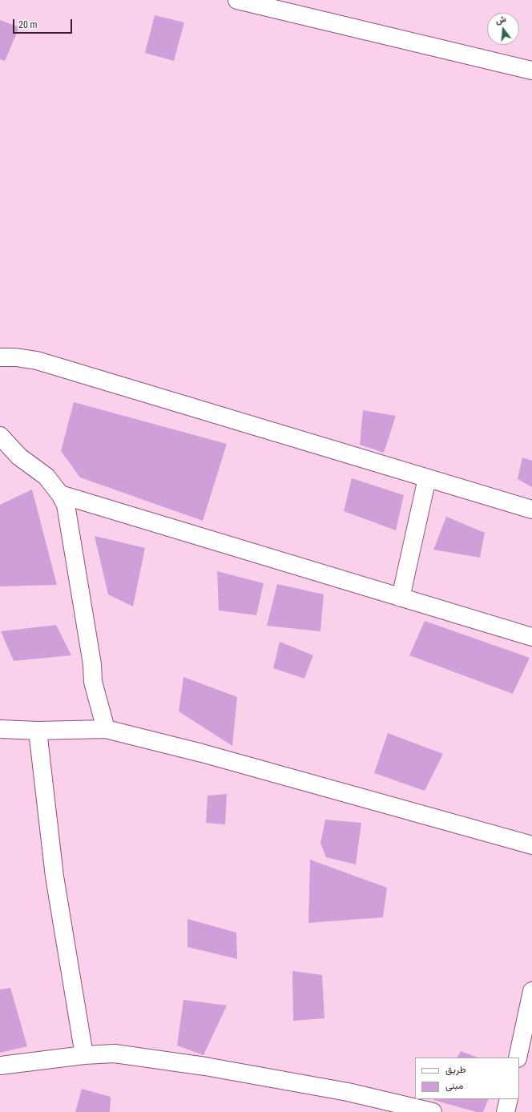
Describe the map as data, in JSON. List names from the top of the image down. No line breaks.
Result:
{"legend":["طريق","مبنى"],"scale_bar":"20 m","north":"top"}
